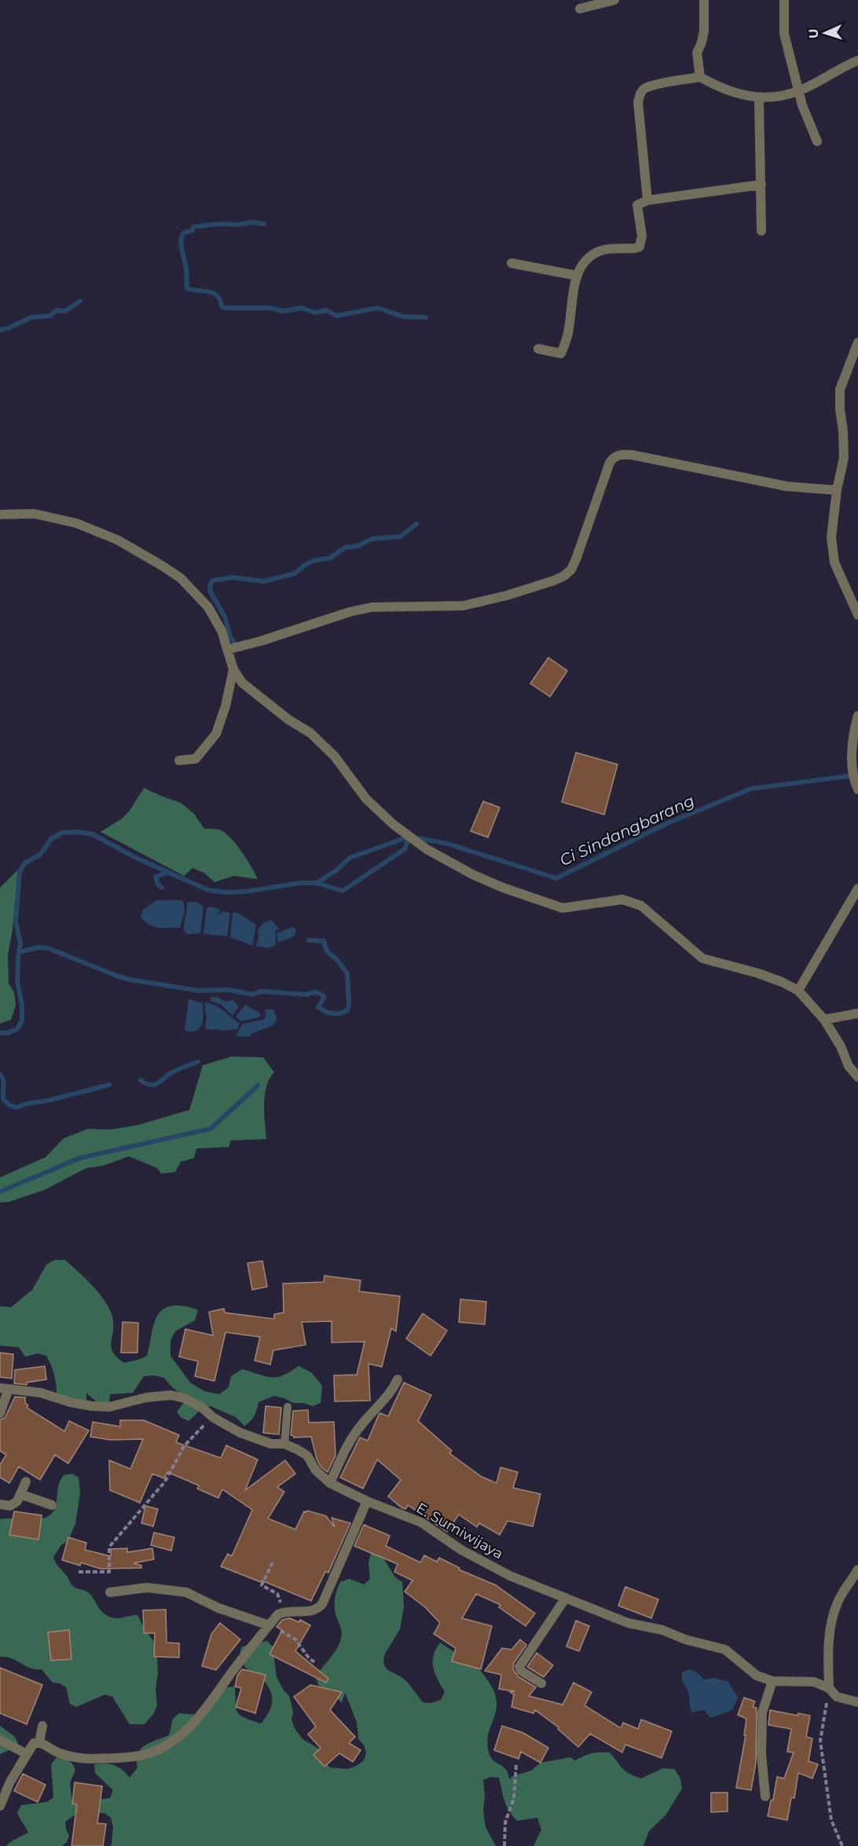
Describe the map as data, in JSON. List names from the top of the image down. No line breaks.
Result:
{"streets":{"street":["E. Sumiwijaya"]},"water":["Ci Sindangbarang"],"north":"left"}
